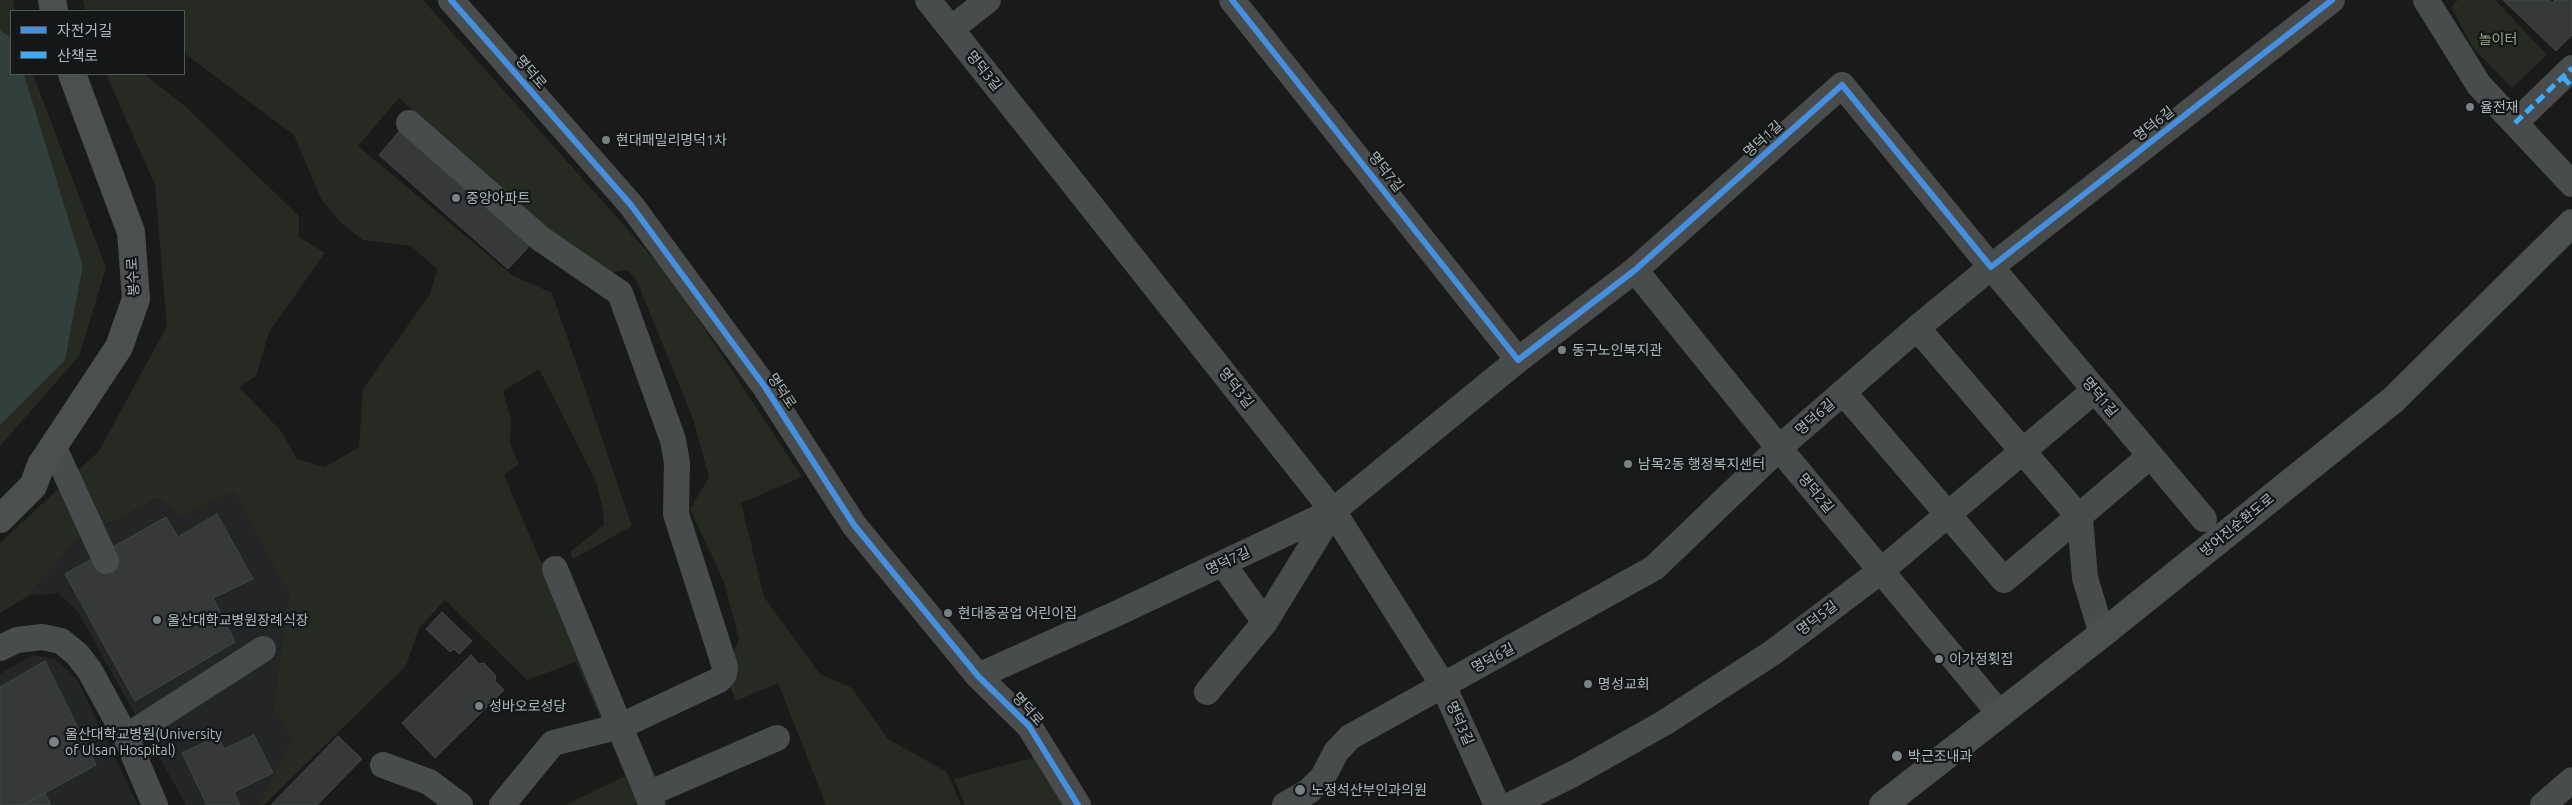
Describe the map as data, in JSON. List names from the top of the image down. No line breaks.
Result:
{"streets":{"main road":["봉수로","방어진순환도로"],"street":["명덕3길","명덕로","명덕6길","명덕1길","명덕7길","명덕2길","명덕5길"]},"crossings":[["명덕3길","명덕6길"],["명덕3길","명덕7길"],["명덕로","명덕7길"],["명덕6길","명덕1길"],["명덕6길","명덕2길"],["명덕1길","명덕7길"],["명덕1길","명덕2길"],["명덕1길","명덕5길"],["명덕2길","방어진순환도로"],["명덕2길","명덕5길"]],"parks":["놀이터"],"places":["율전재","현대패밀리명덕1차","중앙아파트","동구노인복지관","남목2동 행정복지센터","현대중공업 어린이집","울산대학교병원장례식장","이가정횟집","명성교회","성바오로성당","울산대학교병원(University of Ulsan Hospital)","박근조내과","노정석산부인과의원"],"legend":["자전거길","산책로"]}
